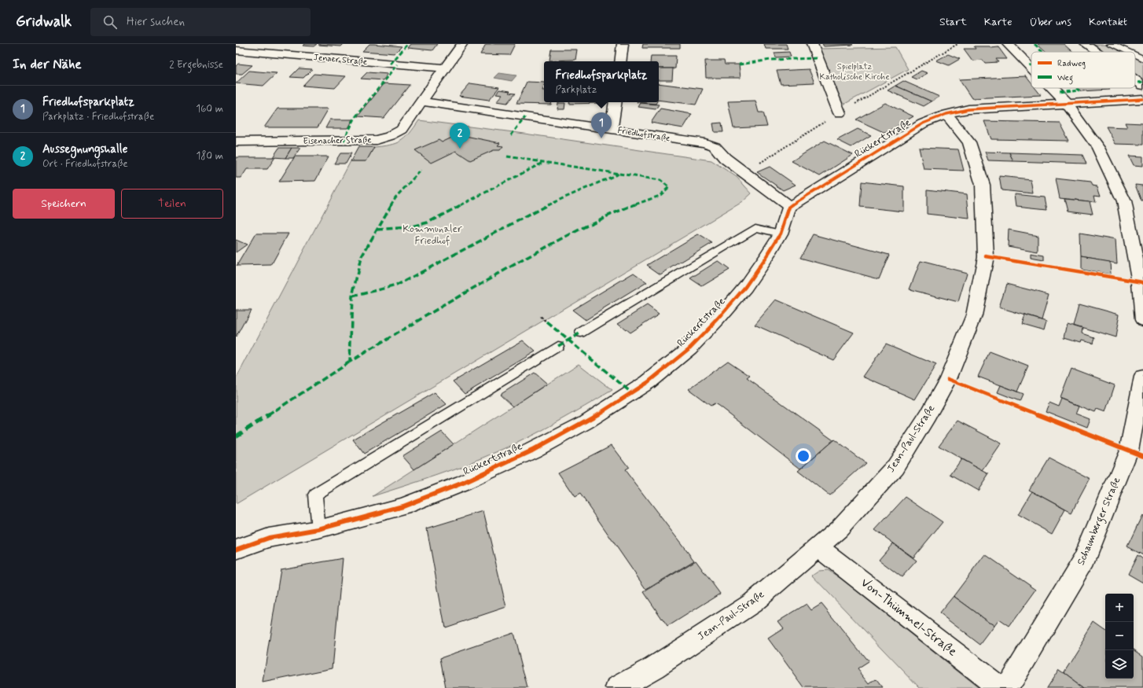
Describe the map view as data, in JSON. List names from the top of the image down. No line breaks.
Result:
{"streets":{"street":["Jenaer Straße","Friedhofstraße","Rückertstraße","Eisenacher Straße","Jean-Paul-Straße","Schaumberger Straße","Von-Thümmel-Straße"]},"crossings":[["Jenaer Straße","Eisenacher Straße"],["Friedhofstraße","Rückertstraße"],["Friedhofstraße","Eisenacher Straße"],["Rückertstraße","Jean-Paul-Straße"],["Jean-Paul-Straße","Von-Thümmel-Straße"]],"parks":["Spielplatz Katholische Kirche","Kommunaler Friedhof"],"legend":["Radweg","Weg"],"page":{"header":"Gridwalk","search":"Hier suchen","nav":["Start","Karte","Über uns","Kontakt"],"heading":["In der Nähe","2 Ergebnisse"],"popup":["Friedhofsparkplatz","Parkplatz"],"list":[{"mark":"1","name":"Friedhofsparkplatz","note":"Parkplatz · Friedhofstraße","value":"160 m"},{"mark":"2","name":"Aussegnungshalle","note":"Ort · Friedhofstraße","value":"180 m"}],"pins":["1","2"],"buttons":["Speichern","Teilen"],"map_buttons":["+","−"]}}
